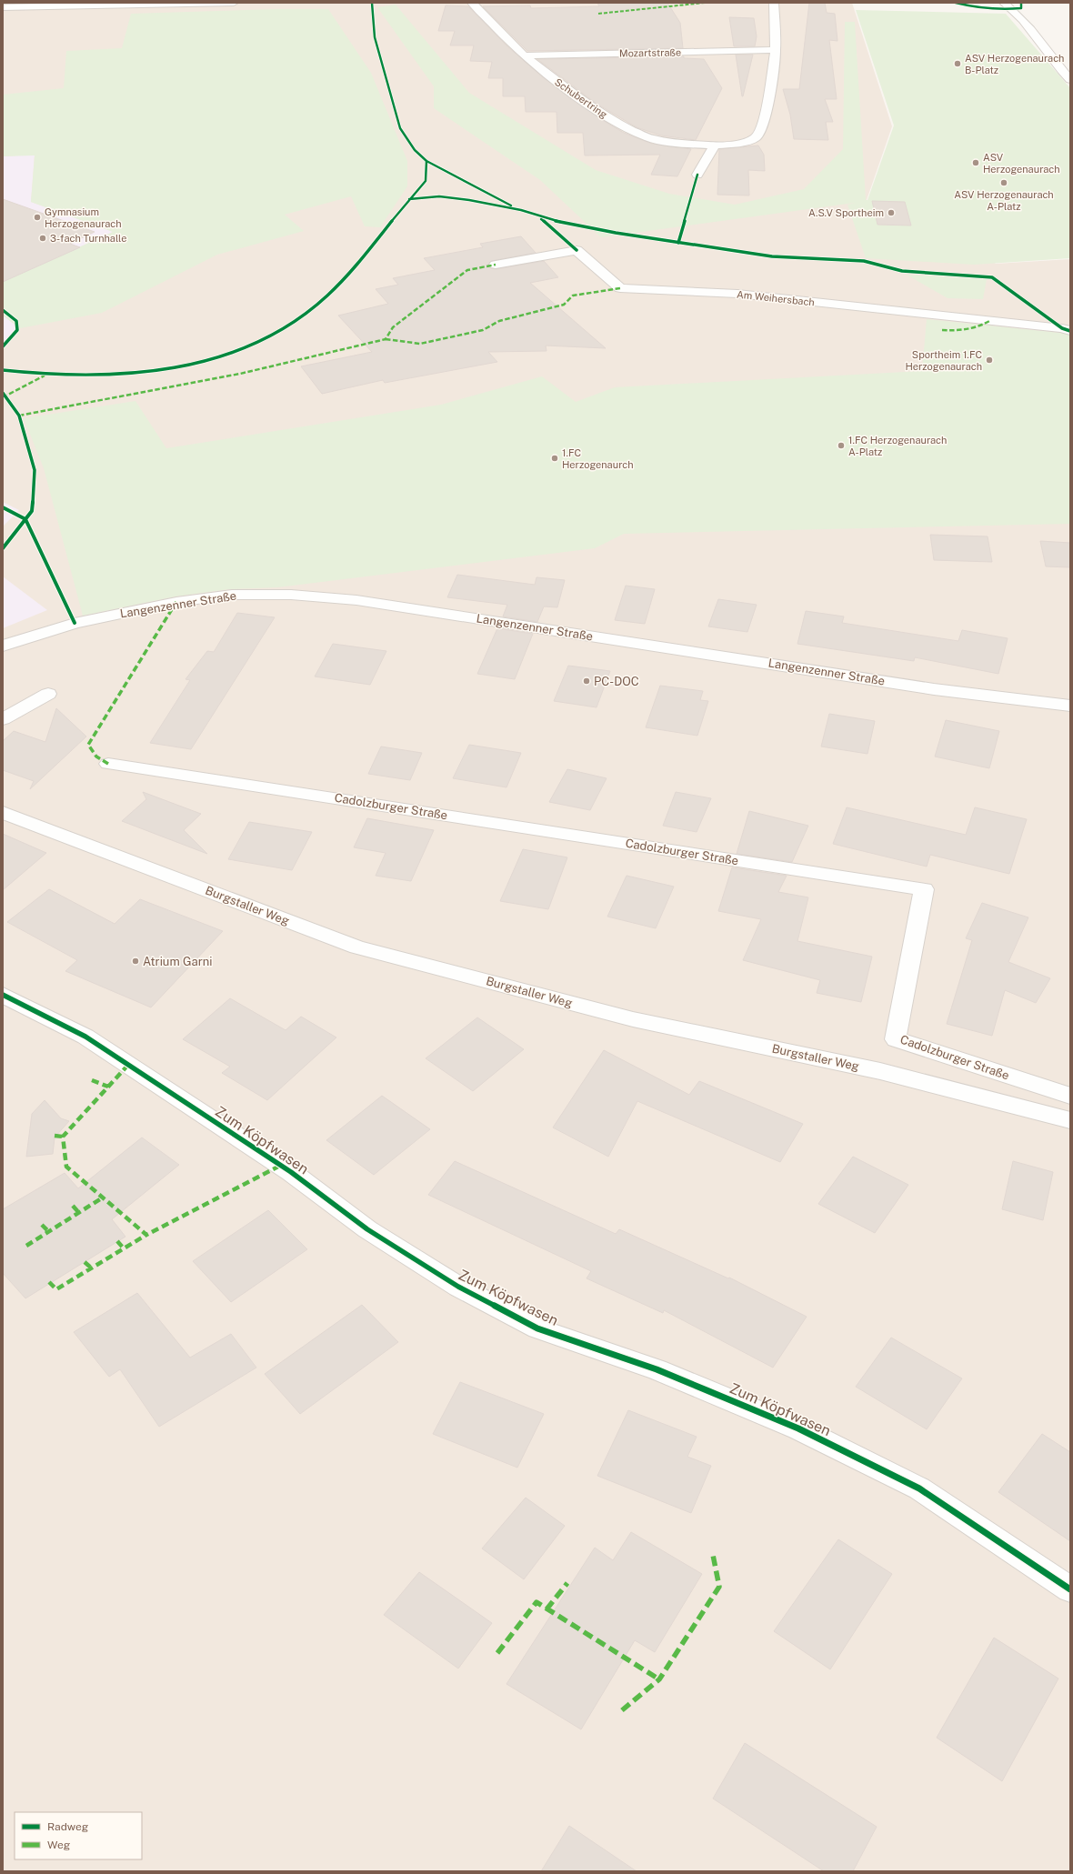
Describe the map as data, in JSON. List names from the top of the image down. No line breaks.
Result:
{"streets":{"street":["Mozartstraße","Schubertring","Am Weihersbach","Langenzenner Straße","Cadolzburger Straße","Burgstaller Weg","Zum Köpfwasen"]},"crossings":[["Mozartstraße","Schubertring"]],"places":["ASV Herzogenaurach B-Platz","ASV Herzogenaurach","ASV Herzogenaurach A-Platz","A.S.V Sportheim","Gymnasium Herzogenaurach","3-fach Turnhalle","Sportheim 1.FC Herzogenaurach","1.FC Herzogenaurach A-Platz","1.FC Herzogenaurch","PC-DOC","Atrium Garni"],"legend":["Radweg","Weg"]}
